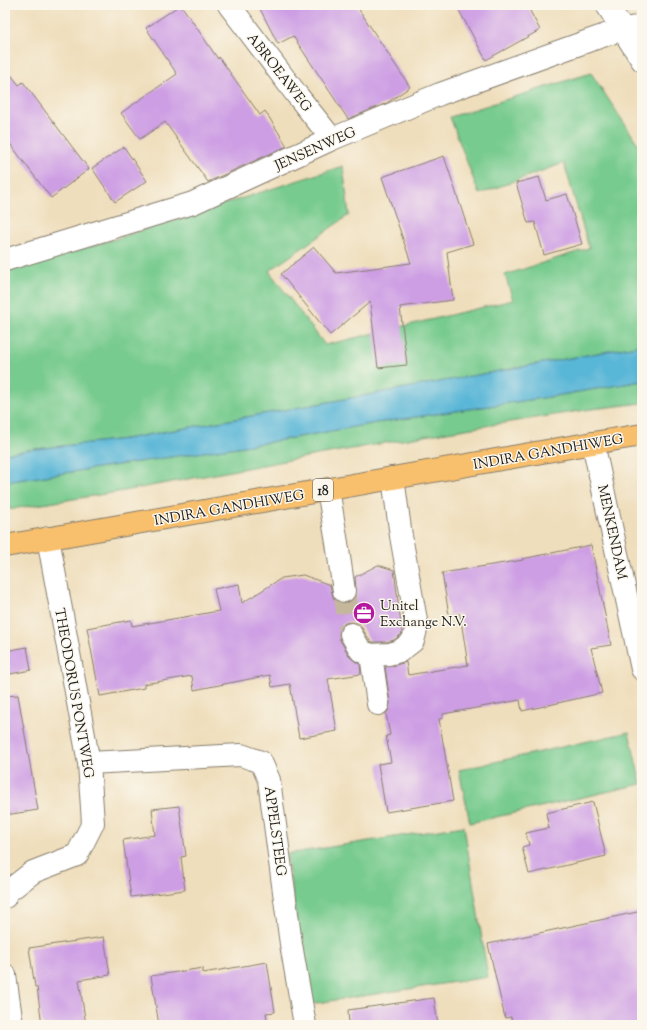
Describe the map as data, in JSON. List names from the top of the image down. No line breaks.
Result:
{"streets":{"main road":["INDIRA GANDHIWEG","18"],"street":["ABROEAWEG","JENSENWEG","MENKENDAM","THEODORUS PONTWEG","APPELSTEEG"]},"crossings":[["ABROEAWEG","JENSENWEG"],["INDIRA GANDHIWEG","MENKENDAM"],["INDIRA GANDHIWEG","THEODORUS PONTWEG"],["THEODORUS PONTWEG","APPELSTEEG"]],"places":{"office":["Unitel Exchange N.V."]}}
